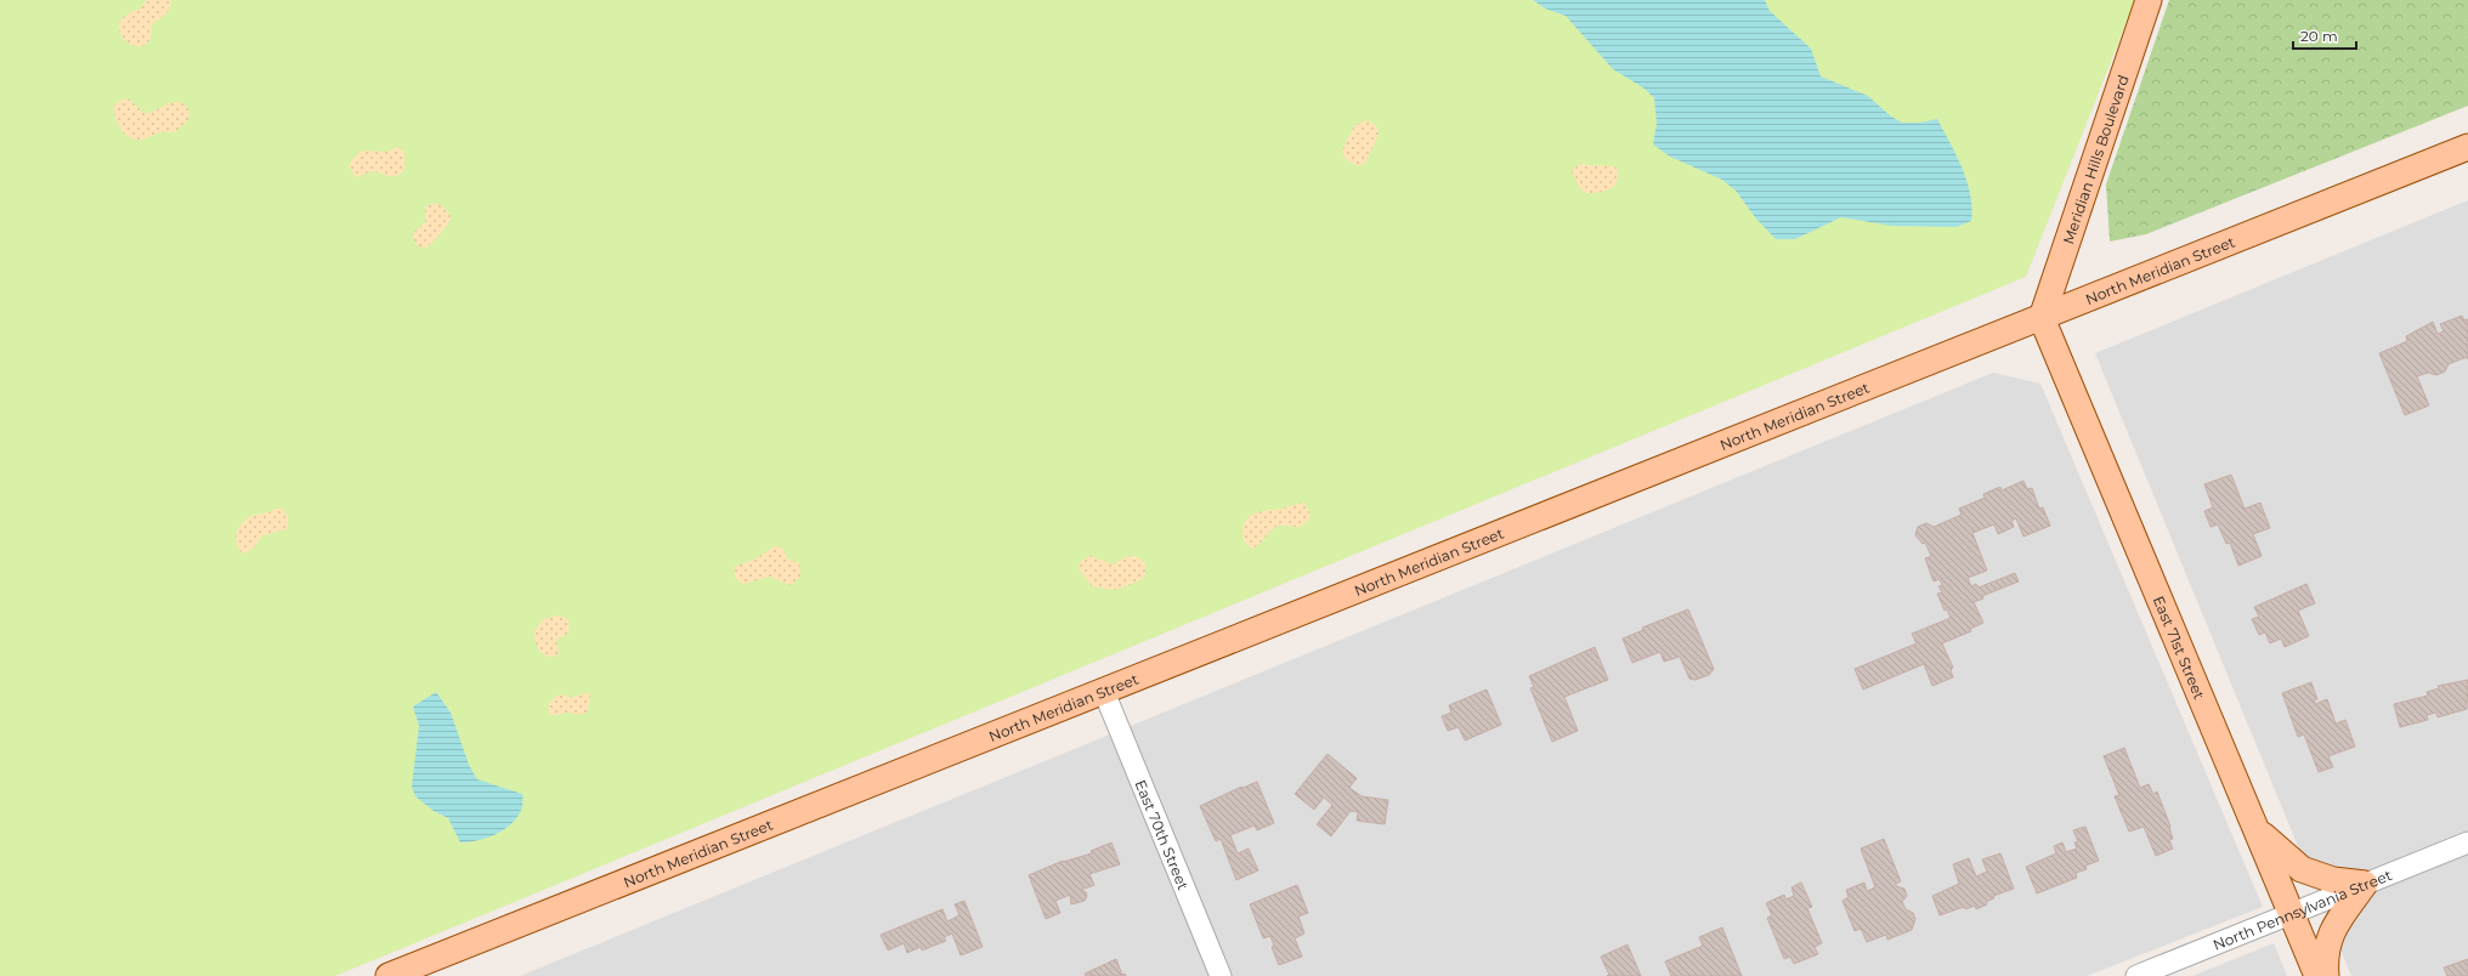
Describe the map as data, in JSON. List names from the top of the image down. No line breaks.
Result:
{"streets":{"main road":["Meridian Hills Boulevard","North Meridian Street","East 71st Street"],"street":["East 70th Street","North Pennsylvania Street"]},"crossings":[["Meridian Hills Boulevard","North Meridian Street"],["Meridian Hills Boulevard","East 71st Street"],["North Meridian Street","East 71st Street"],["North Meridian Street","East 70th Street"],["East 71st Street","North Pennsylvania Street"]],"scale_bar":"20 m"}
